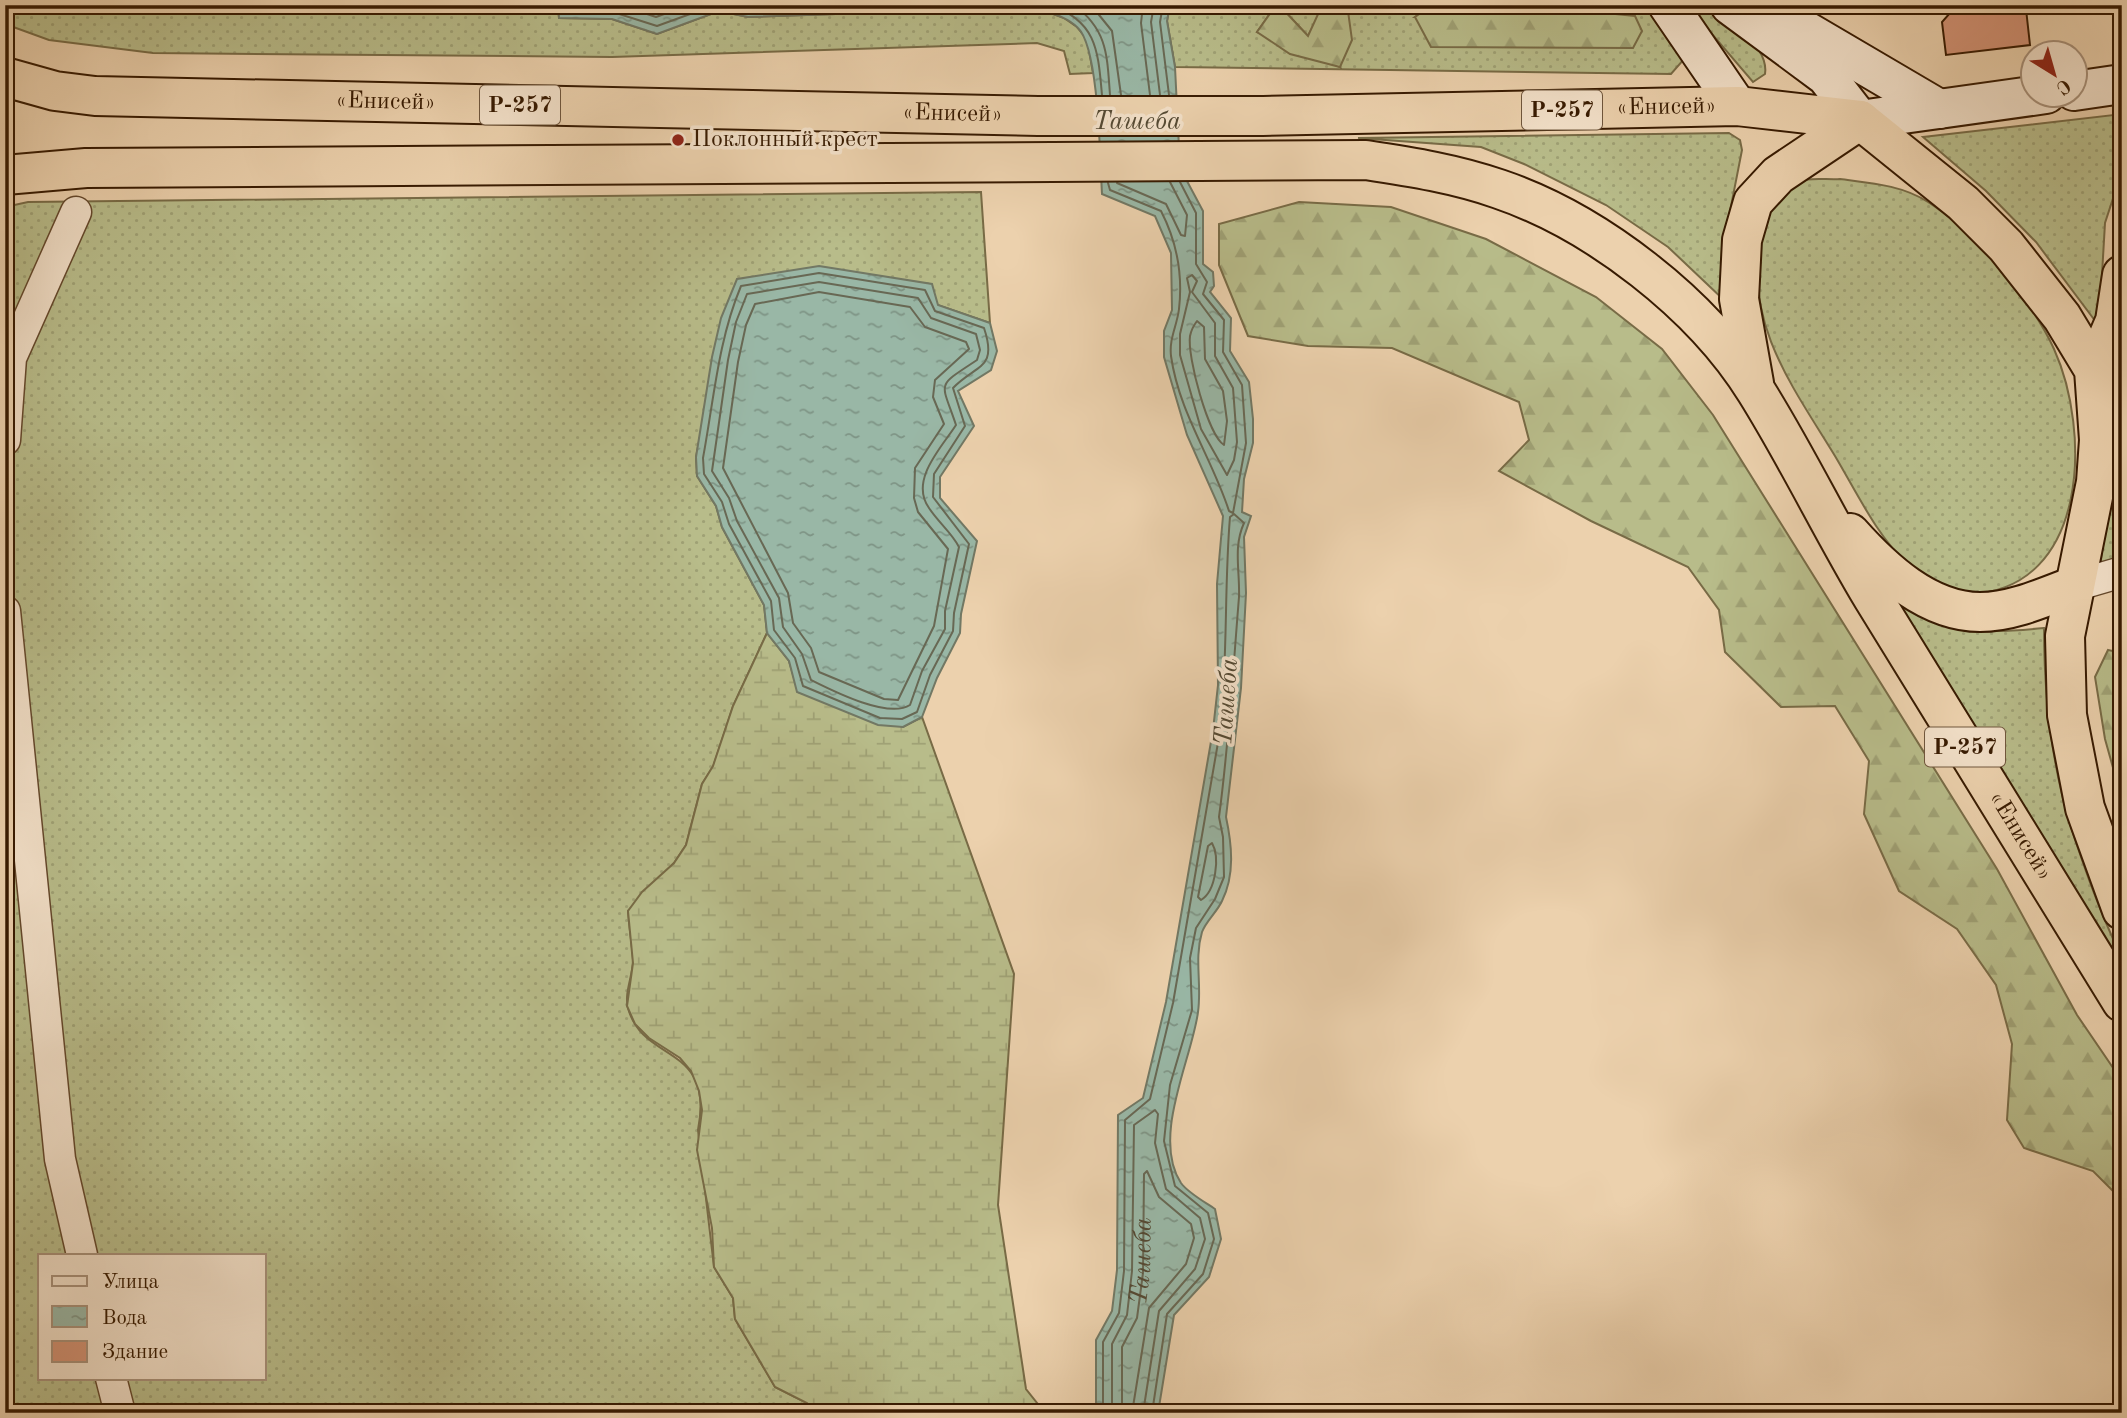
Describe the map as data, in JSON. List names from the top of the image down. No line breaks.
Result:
{"streets":{"highway":["«Енисей»","Р-257"]},"water":["Ташеба"],"places":["Поклонный крест"],"legend":["Улица","Вода","Здание"],"north":"bottom right"}
